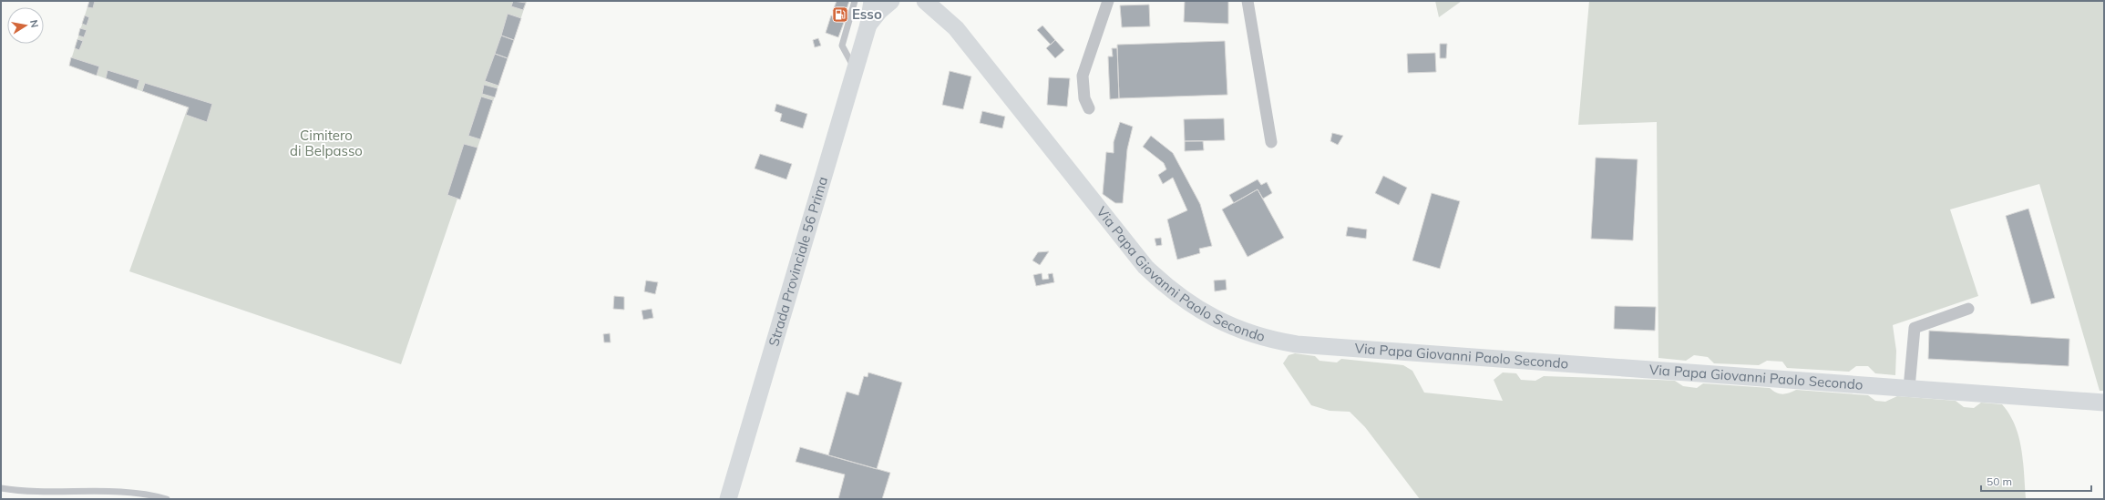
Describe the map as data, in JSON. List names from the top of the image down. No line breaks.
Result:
{"streets":{"main road":["Strada Provinciale 56 Prima","Via Papa Giovanni Paolo Secondo"]},"parks":["Cimitero di Belpasso"],"places":{"fuel station":["Esso"]},"scale_bar":"50 m","north":"right"}
